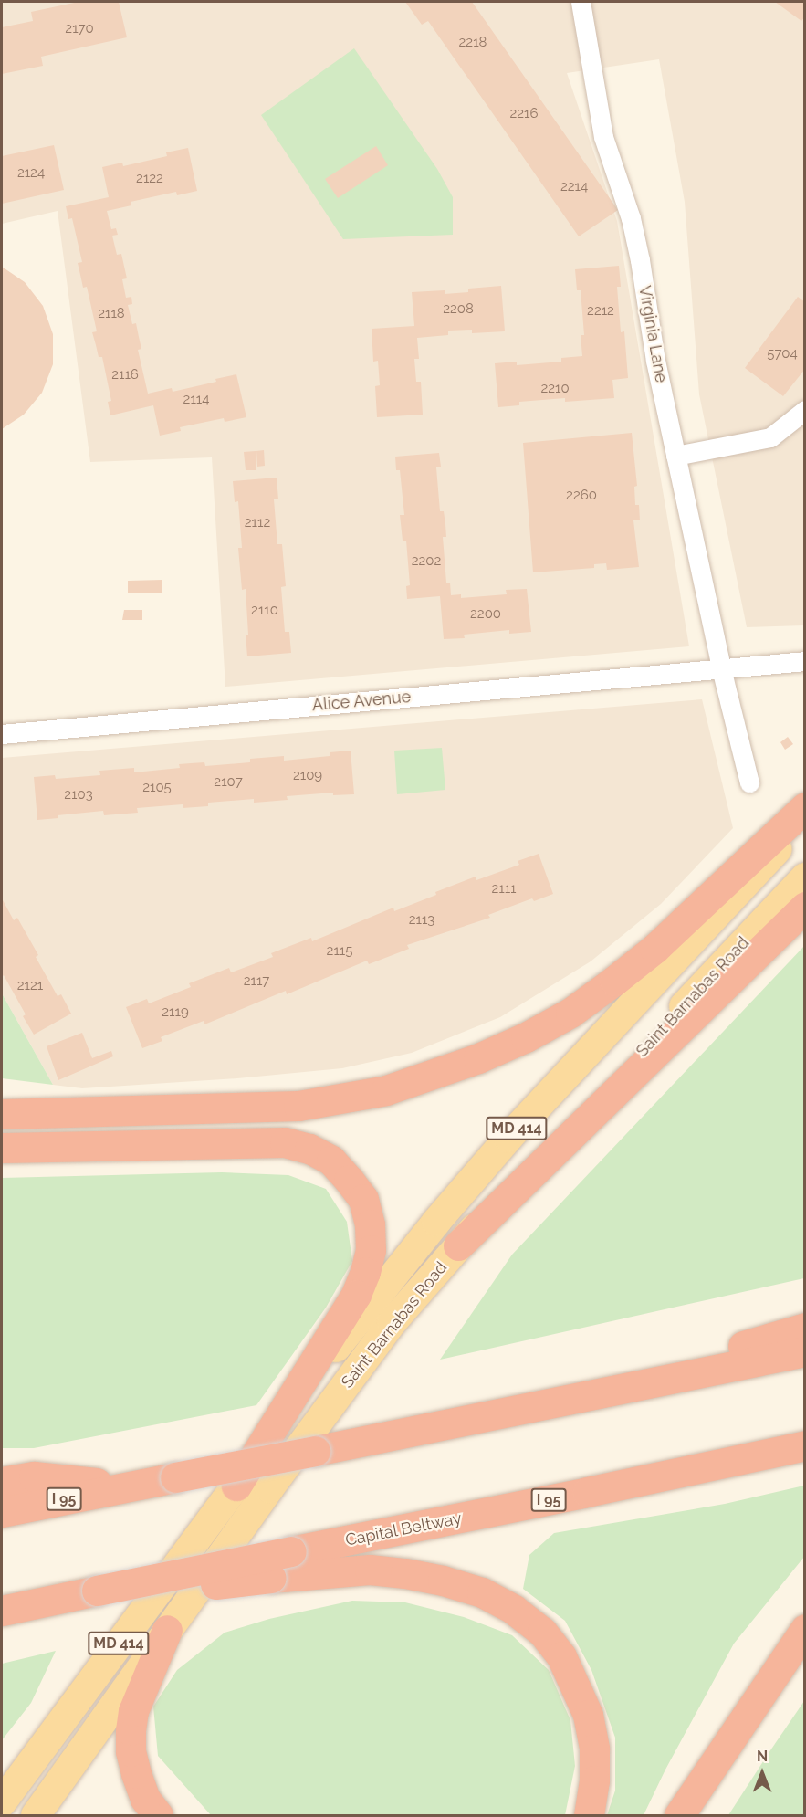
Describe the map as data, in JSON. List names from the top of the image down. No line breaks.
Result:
{"streets":{"highway":["I 95","Capital Beltway"],"main road":["Saint Barnabas Road","MD 414"],"street":["Virginia Lane","Alice Avenue"]},"crossings":[["Virginia Lane","Alice Avenue"]],"house_numbers":["2170","2218","2216","2124","2122","2214","2208","2212","2118","5704","2116","2210","2114","2260","2112","2202","2110","2200","2109","2107","2105","2103","2111","2113","2115","2117","2121","2119"],"north":"top"}
